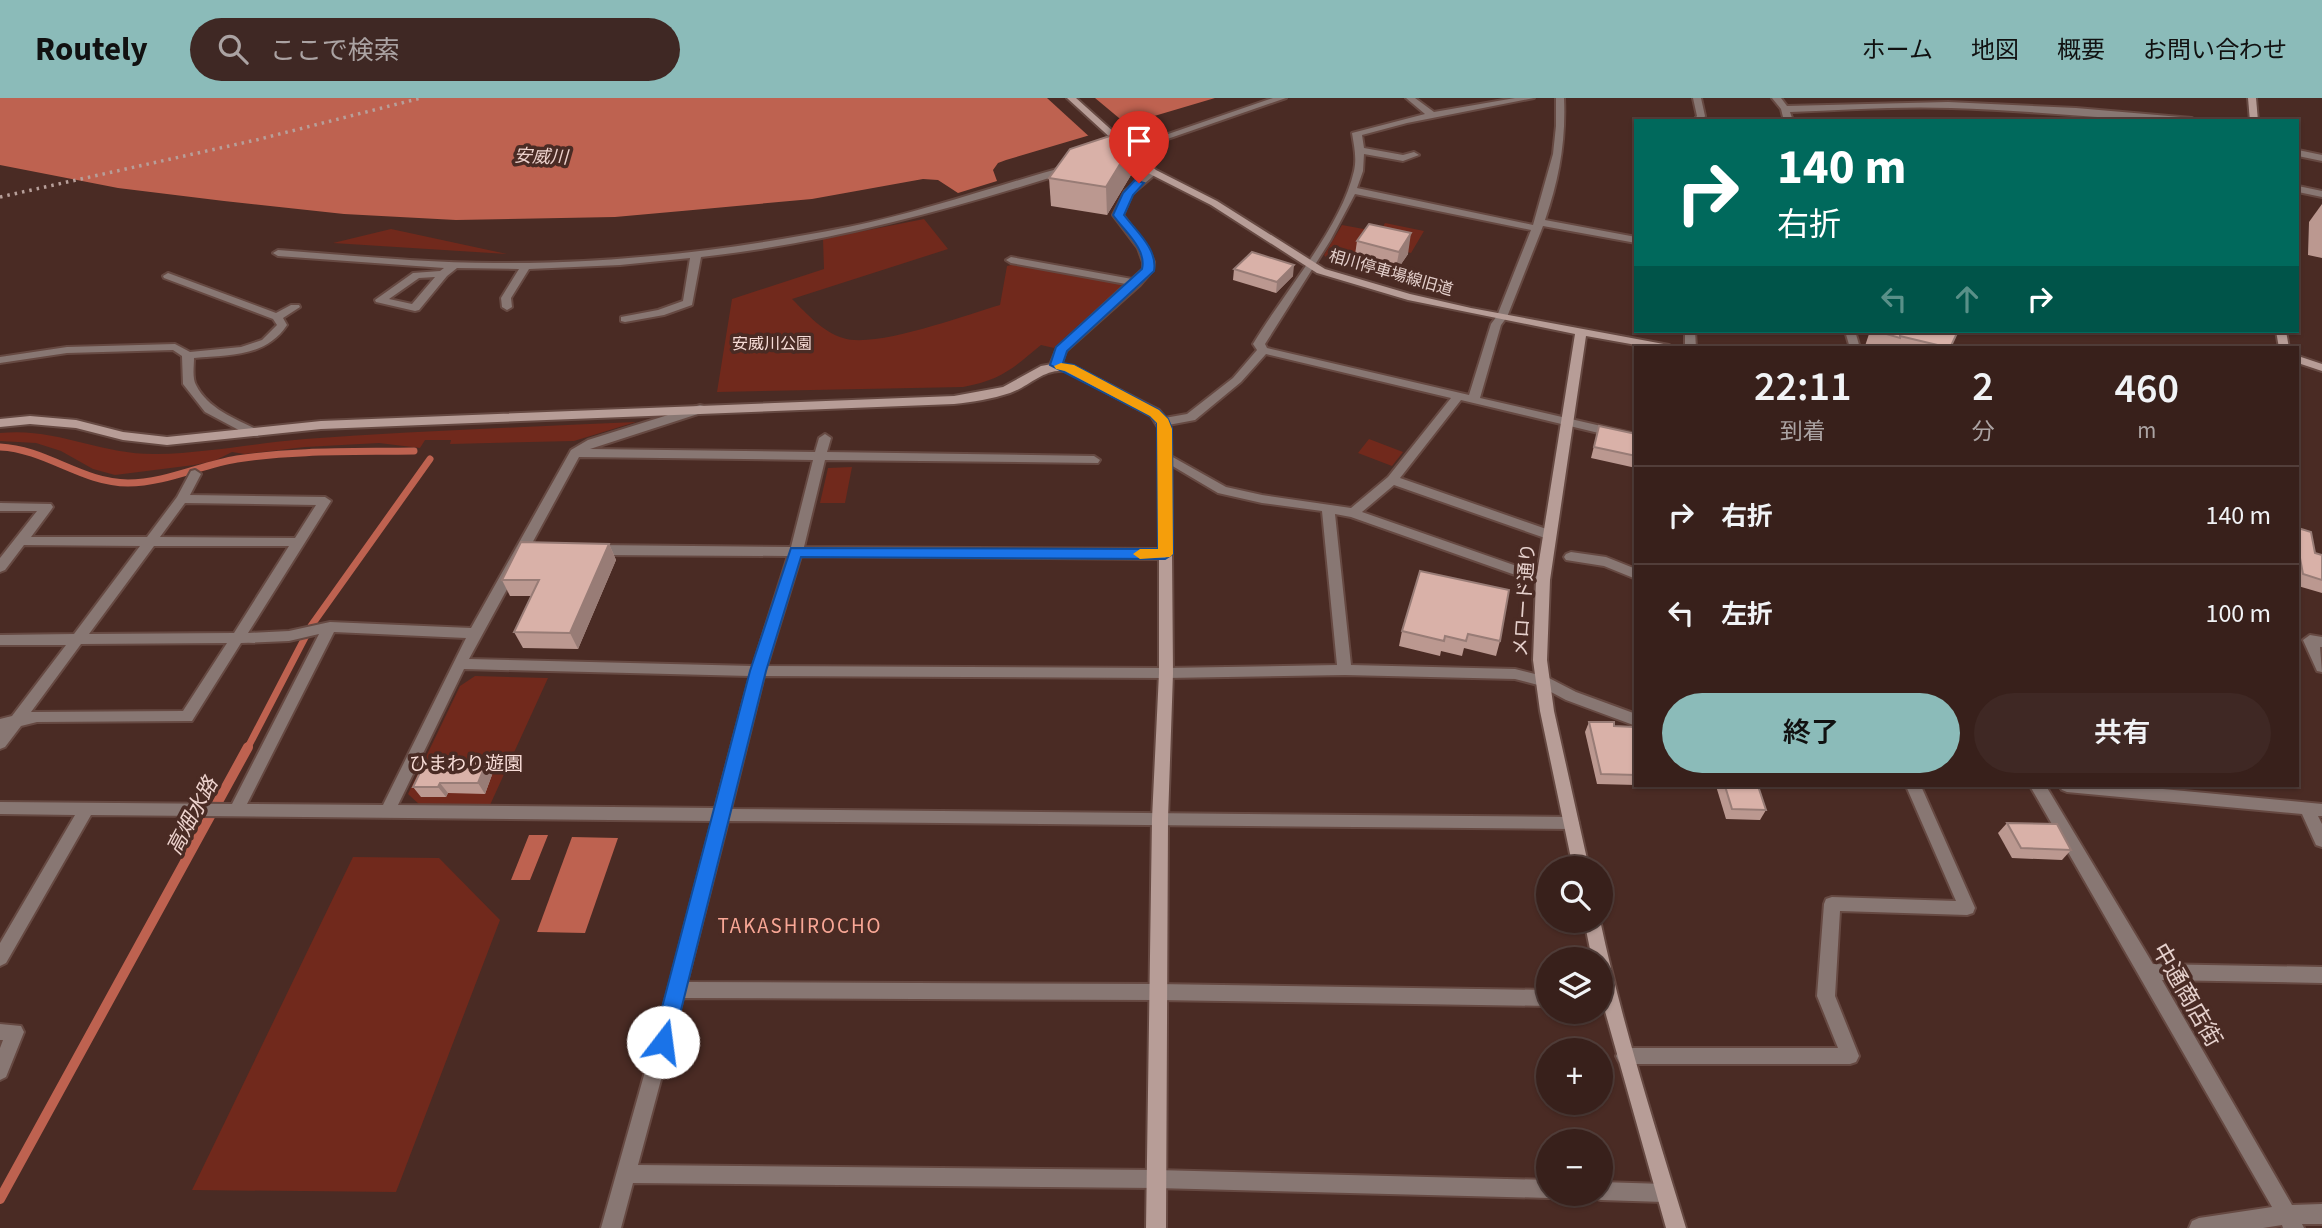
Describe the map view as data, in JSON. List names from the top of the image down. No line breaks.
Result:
{"streets":{"street":["相川停車場線旧道","メロード通り","中通商店街"]},"crossings":[["相川停車場線旧道","メロード通り"]],"districts":["TAKASHIROCHO"],"water":["安威川","高畑水路"],"parks":["安威川公園","ひまわり遊園"],"page":{"header":"Routely","search":"ここで検索","nav":["ホーム","地図","概要","お問い合わせ"],"turn":["140 m","右折"],"eta":["22:11","到着","2","分","460","m"],"list":[{"name":"右折","value":"140 m"},{"name":"左折","value":"100 m"}],"buttons":["終了","共有"],"map_buttons":["+","−"]}}
